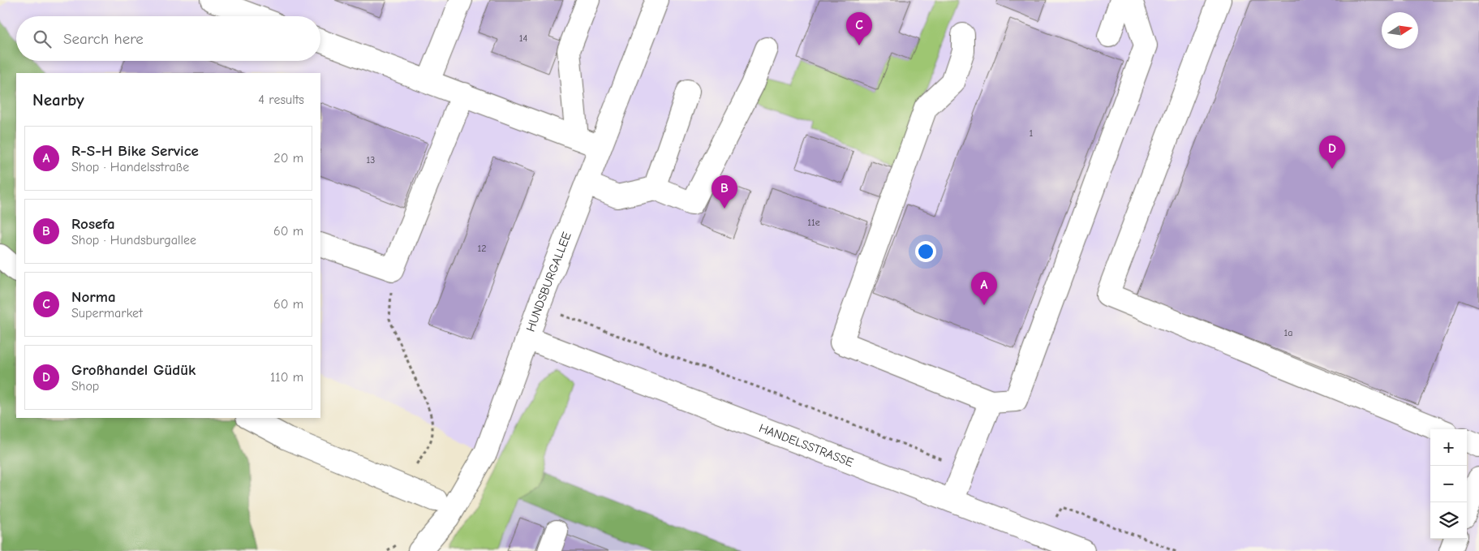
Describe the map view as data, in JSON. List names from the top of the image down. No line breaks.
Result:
{"streets":{"street":["HUNDSBURGALLEE","HANDELSSTRASSE"]},"crossings":[["HUNDSBURGALLEE","HANDELSSTRASSE"]],"house_numbers":["14","1","13","11e","12","1a"],"north":"right","page":{"pins":["C","D","B","A"],"search":"Search here","heading":["Nearby","4 results"],"list":[{"mark":"A","name":"R-S-H Bike Service","note":"Shop · Handelsstraße","value":"20 m"},{"mark":"B","name":"Rosefa","note":"Shop · Hundsburgallee","value":"60 m"},{"mark":"C","name":"Norma","note":"Supermarket","value":"60 m"},{"mark":"D","name":"Großhandel Güdük","note":"Shop","value":"110 m"}],"map_buttons":["+","−"]}}
